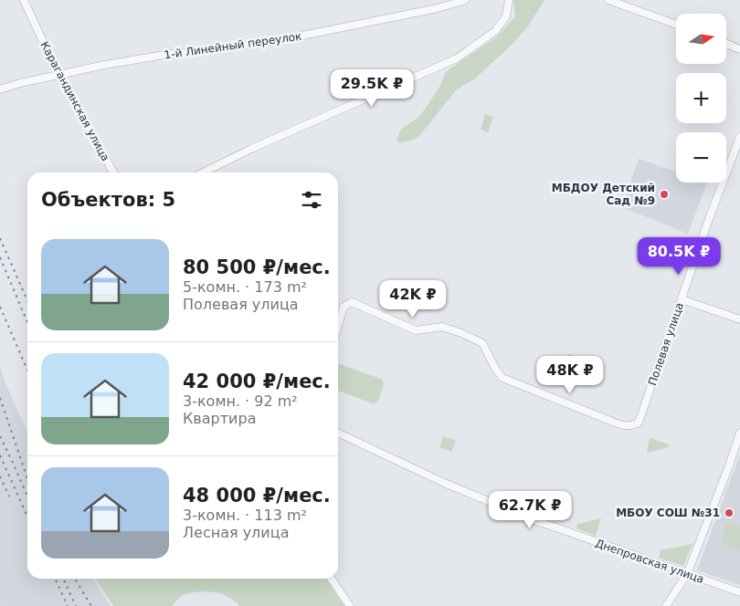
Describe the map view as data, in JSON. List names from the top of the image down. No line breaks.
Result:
{"streets":{"street":["1-й Линейный переулок","Карагандинская улица","Полевая улица","Днепровская улица"]},"crossings":[["1-й Линейный переулок","Карагандинская улица"]],"places":["МБДОУ Детский Сад №9","МБОУ СОШ №31"],"north":"right","page":{"map_buttons":["+","−"],"price":["29.5K ₽","80.5K ₽","42K ₽","48K ₽","62.7K ₽"],"heading":"Объектов: 5","list":[{"name":"80 500 ₽/мес.","note":"5-комн. · 173 m² · Полевая улица"},{"name":"42 000 ₽/мес.","note":"3-комн. · 92 m² · Квартира"},{"name":"48 000 ₽/мес.","note":"3-комн. · 113 m² · Лесная улица"}]}}
